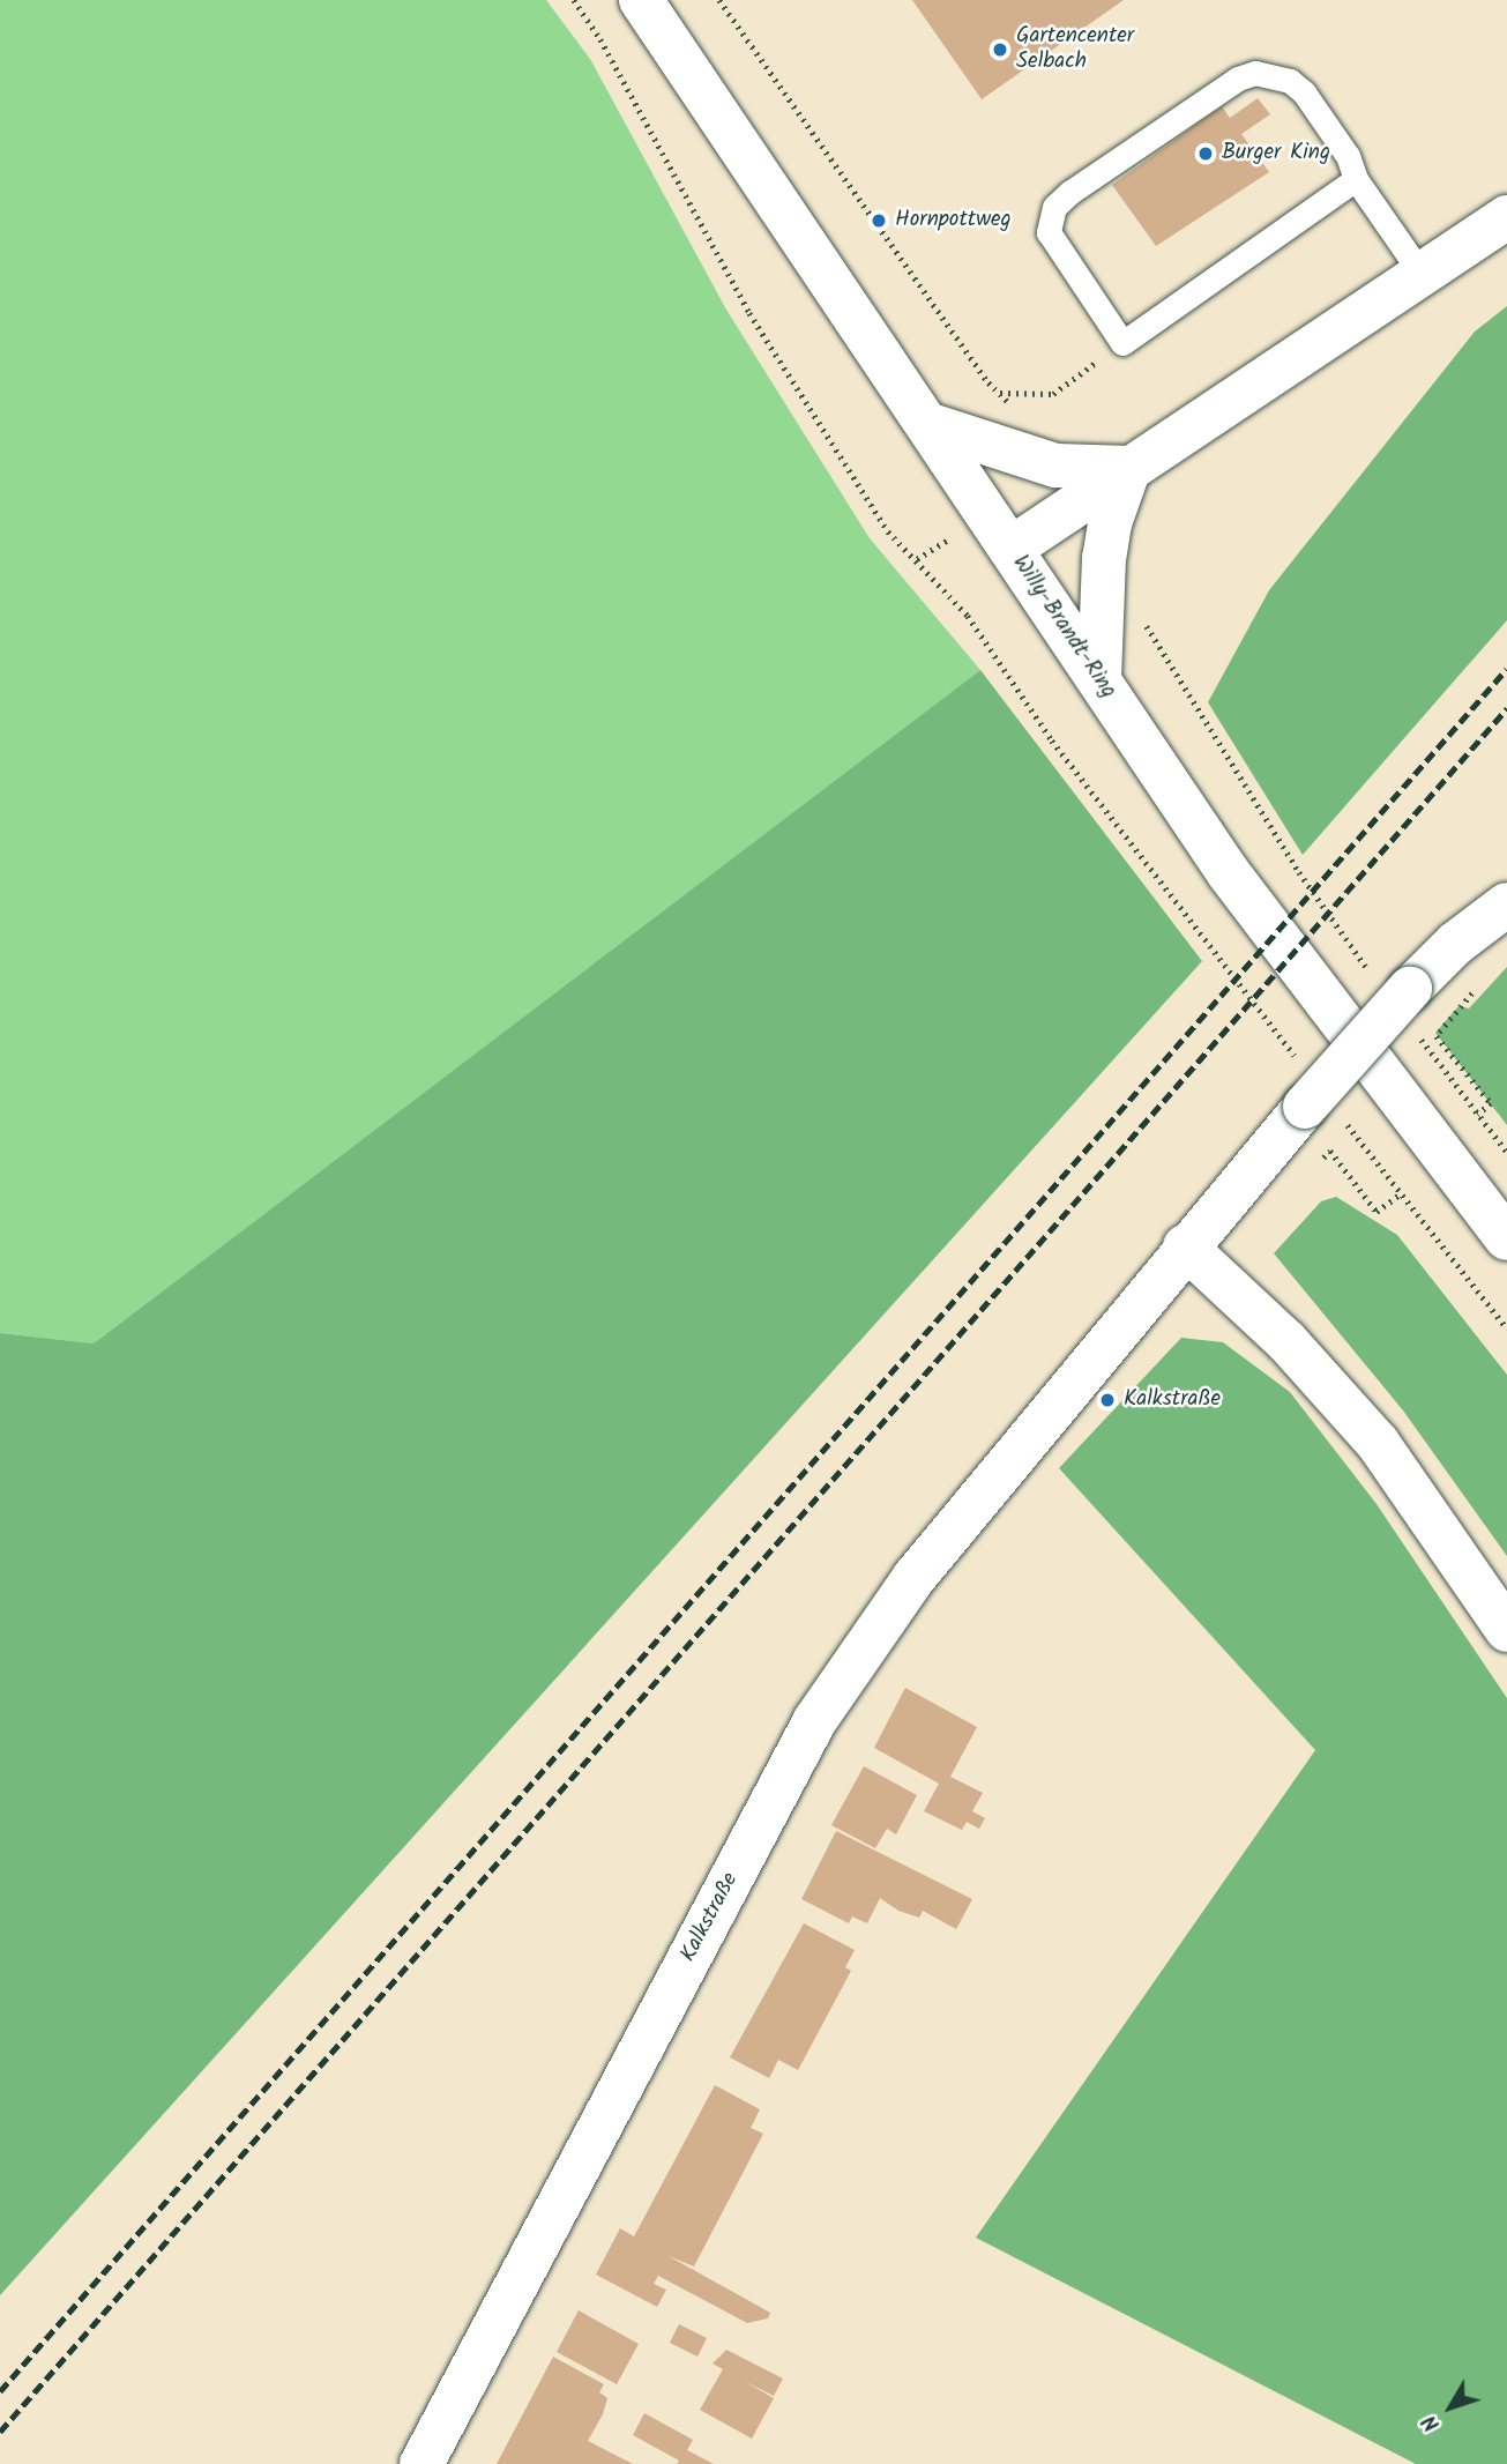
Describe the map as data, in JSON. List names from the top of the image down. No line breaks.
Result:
{"streets":{"street":["Willy-Brandt-Ring","Kalkstraße"]},"places":["Gartencenter Selbach","Burger King","Hornpottweg","Kalkstraße"],"north":"bottom left"}
